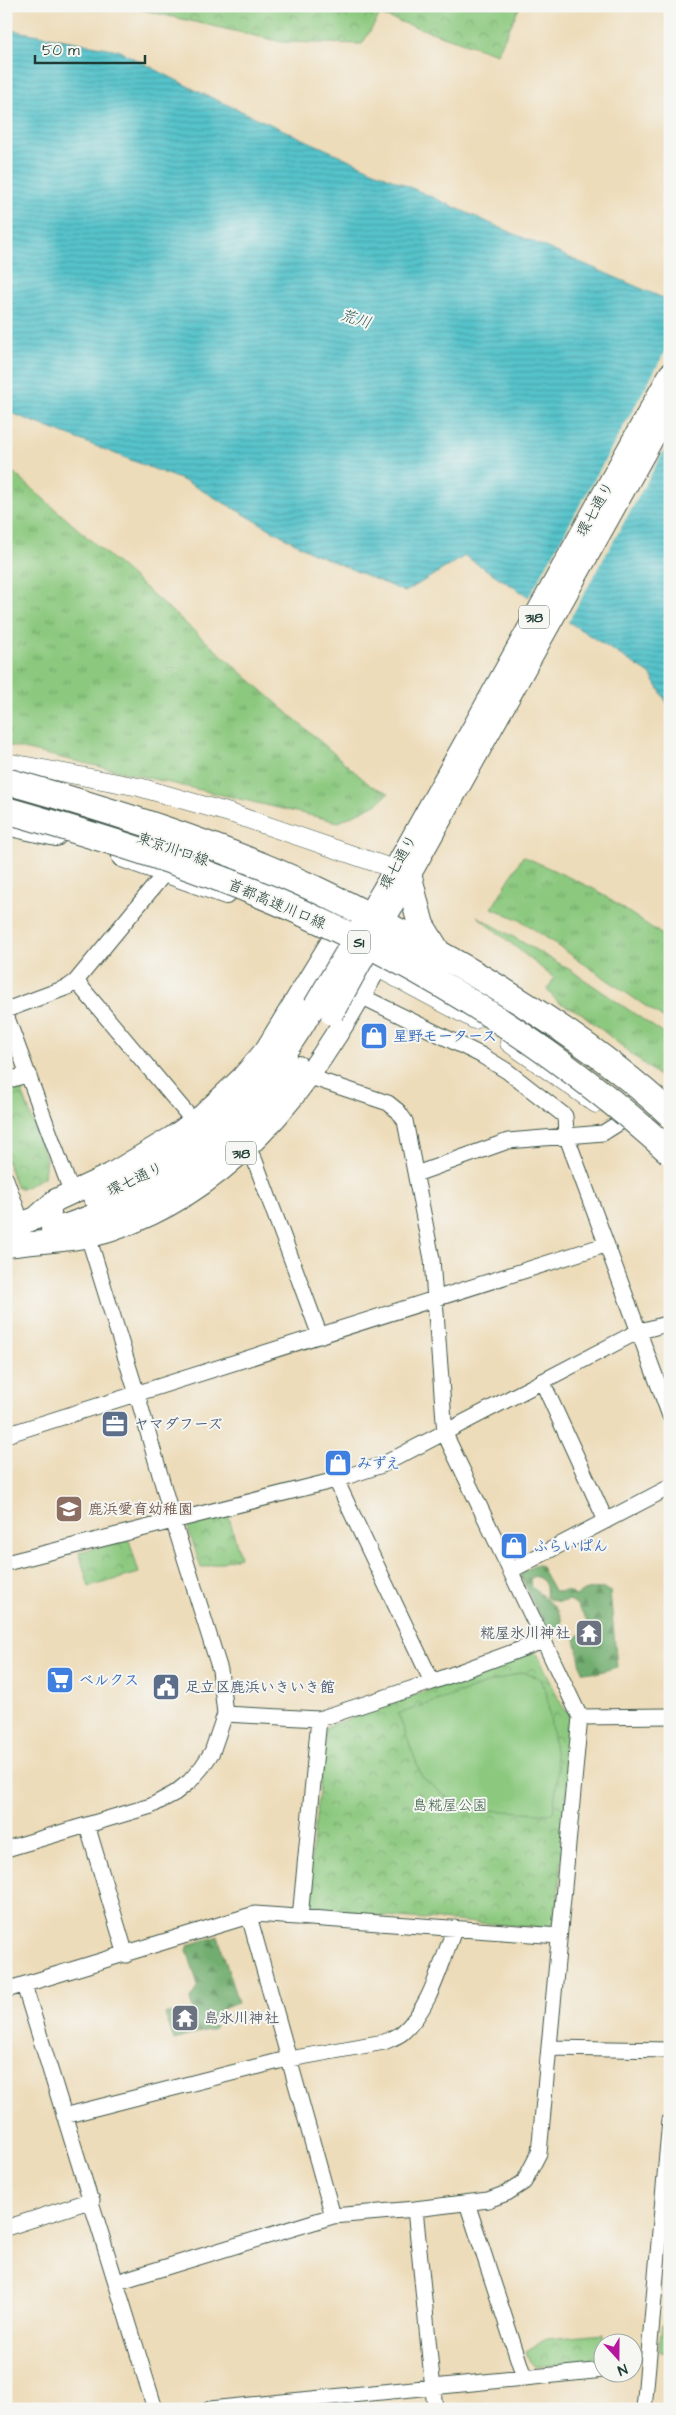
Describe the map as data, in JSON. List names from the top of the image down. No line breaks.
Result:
{"streets":{"highway":["首都高速川口線","S1"],"main road":["環七通り","318","東京川口線"]},"crossings":[["環七通り","318"],["318","東京川口線"]],"water":["荒川"],"parks":["島糀屋公園"],"places":{"shop":["星野モータース","みずえ","ふらいぱん"],"office":["ヤマダフーズ"],"school or university":["鹿浜愛育幼稚園"],"temple":["糀屋氷川神社","島氷川神社"],"supermarket":["ベルクス"],"public building":["足立区鹿浜いきいき館"]},"scale_bar":"50 m","north":"bottom"}
